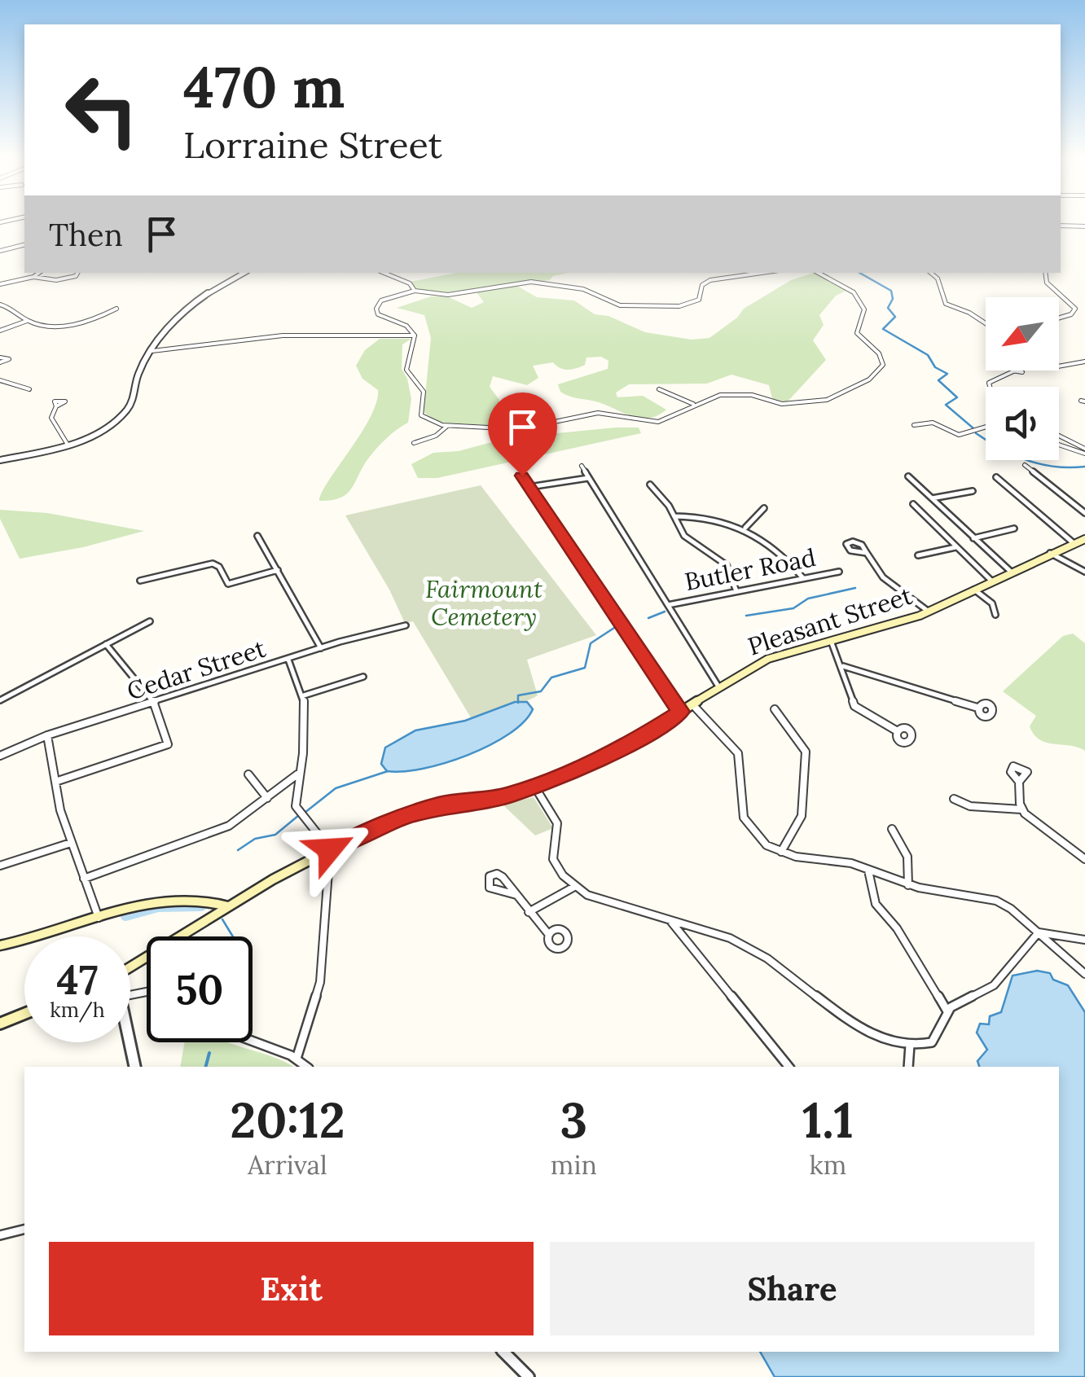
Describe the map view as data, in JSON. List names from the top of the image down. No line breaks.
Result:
{"streets":{"main road":["Pleasant Street"],"street":["Butler Road","Cedar Street"]},"parks":["Fairmount Cemetery"],"north":"bottom left","page":{"turn":["470 m","Lorraine Street"],"then":"Then","speed":"47 km/h","limit":"50","eta":["20:12","Arrival","3","min","1.1","km"],"buttons":["Exit","Share"]}}
